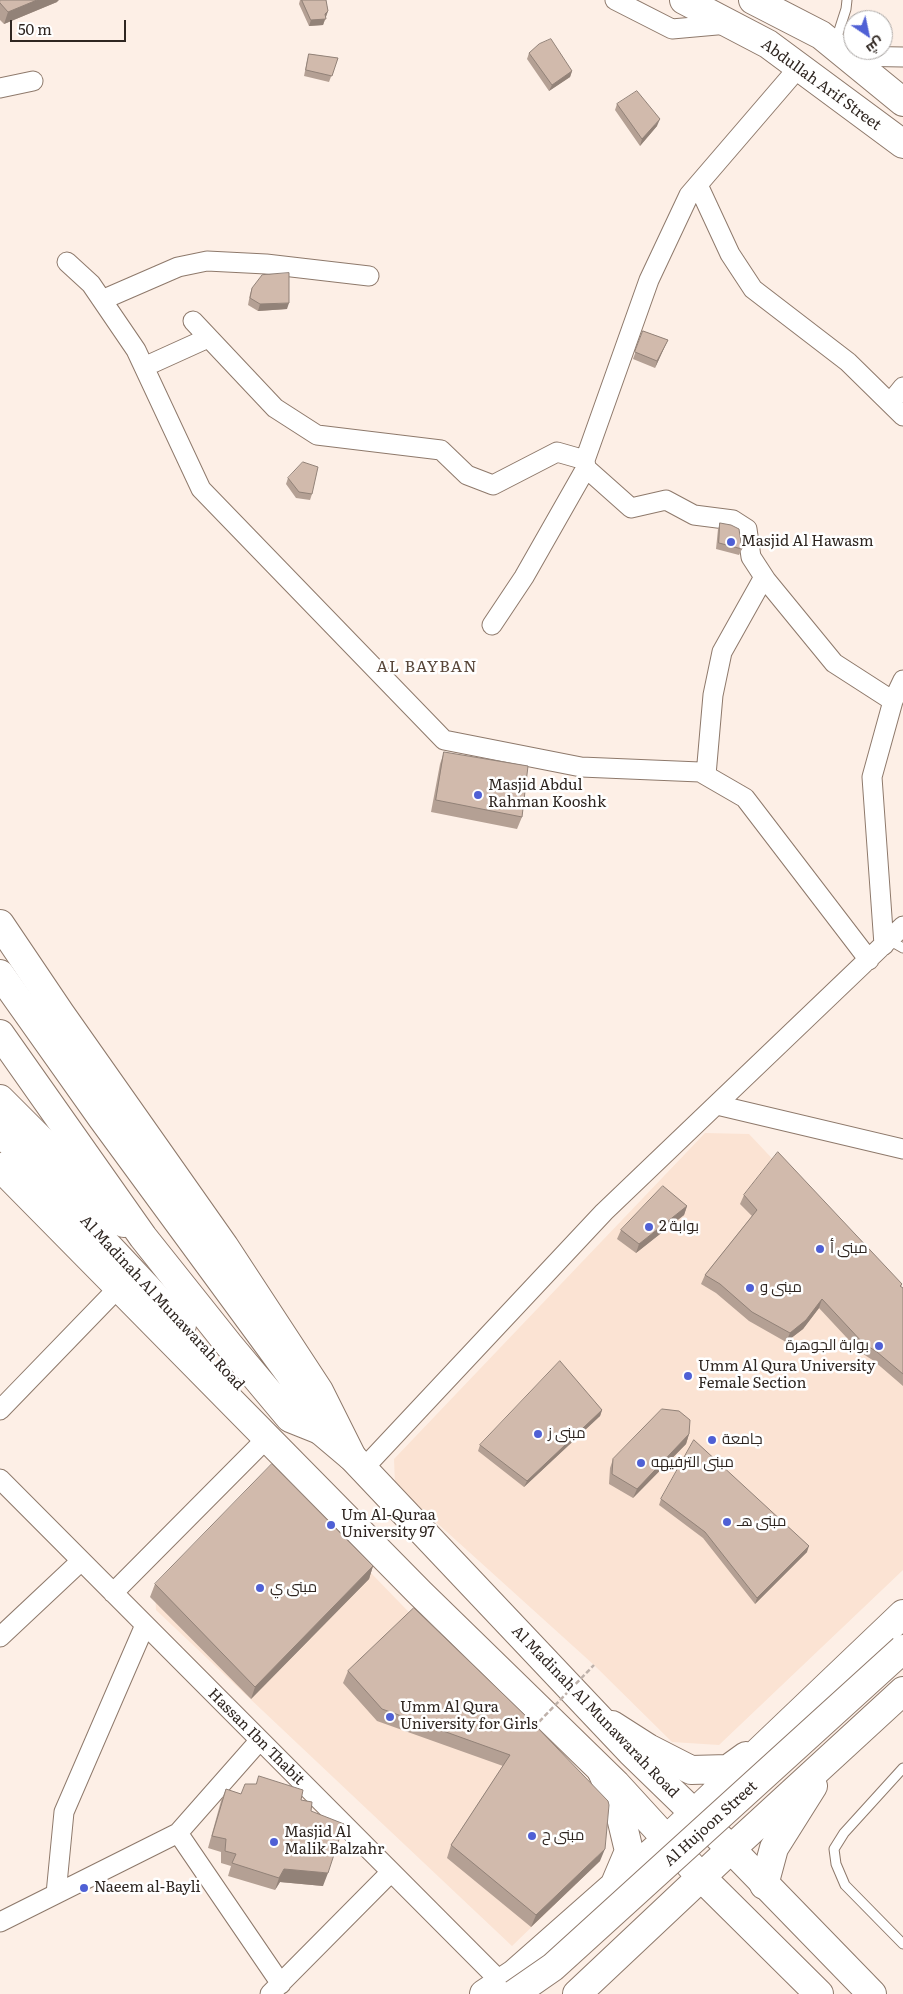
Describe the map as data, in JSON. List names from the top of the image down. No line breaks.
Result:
{"streets":{"main road":["Abdullah Arif Street","Al Madinah Al Munawarah Road","Al Hujoon Street"],"street":["Hassan Ibn Thabit"]},"crossings":[["Hassan Ibn Thabit","Al Hujoon Street"]],"districts":["AL BAYBAN"],"places":["Masjid Al Hawasm","Masjid Abdul Rahman Kooshk","بوابة 2","مبنى أ","مبنى و","بوابة الجوهرة","Umm Al Qura University Female Section","مبنى ز","جامعة","مبنى الترفيهه","مبنى هـ","Um Al-Quraa University 97","مبنى ي","Umm Al Qura University for Girls","مبنى ح","Masjid Al Malik Balzahr","Naeem al-Bayli"],"scale_bar":"50 m","north":"bottom right"}
